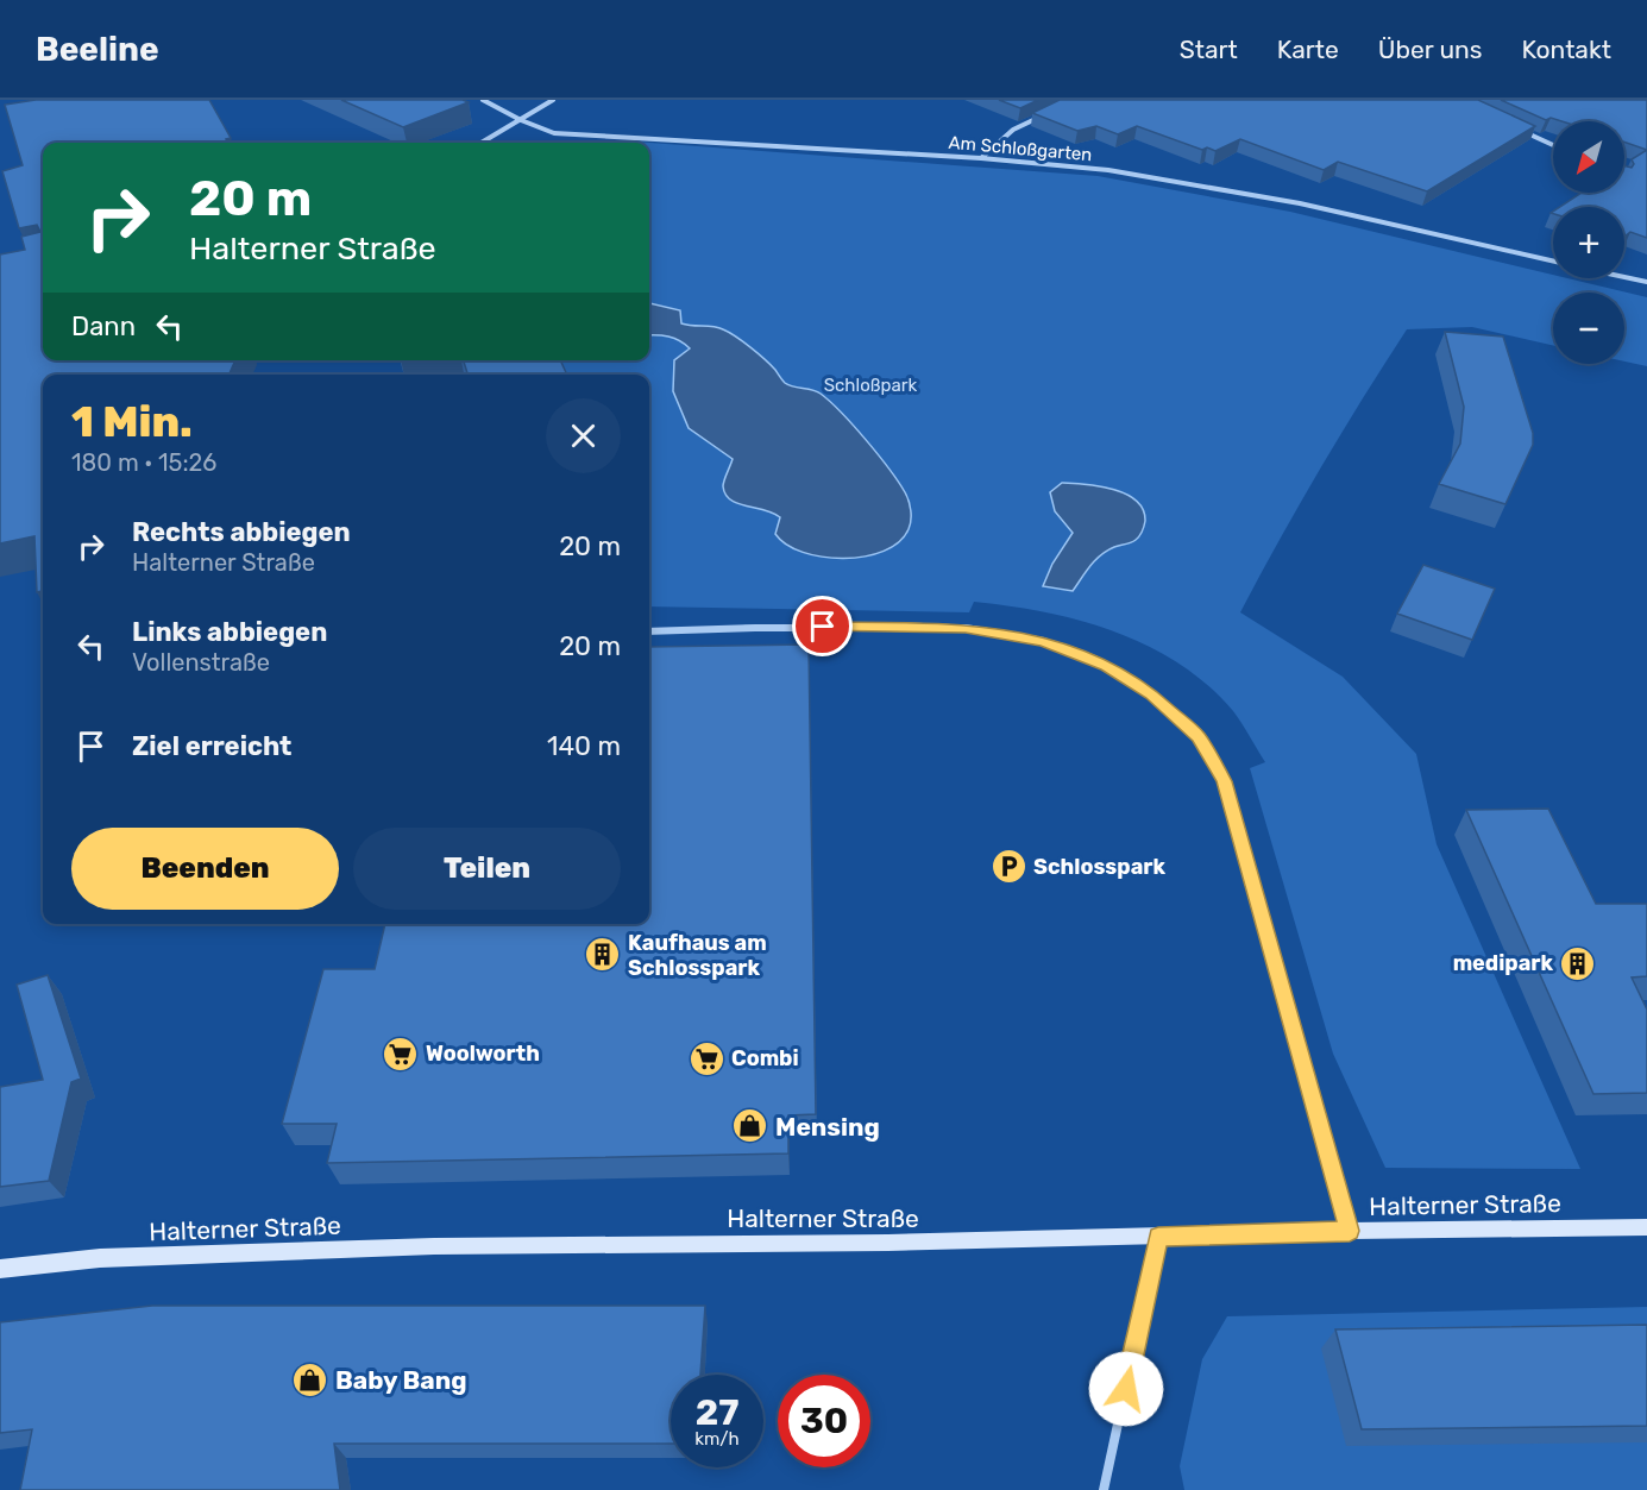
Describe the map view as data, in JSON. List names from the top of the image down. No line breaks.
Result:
{"streets":{"main road":["Halterner Straße"],"street":["Am Schloßgarten"]},"parks":["Schloßpark"],"places":{"parking":["Schlosspark"],"building":["Kaufhaus am Schlosspark","medipark"],"supermarket":["Woolworth","Combi"],"shop":["Mensing","Baby Bang"]},"north":"bottom left","page":{"header":"Beeline","nav":["Start","Karte","Über uns","Kontakt"],"map_buttons":["+","−"],"turn":["20 m","Halterner Straße"],"then":"Dann","heading":["1 Min.","180 m · 15:26"],"list":[{"name":"Rechts abbiegen","note":"Halterner Straße","value":"20 m"},{"name":"Links abbiegen","note":"Vollenstraße","value":"20 m"},{"name":"Ziel erreicht","value":"140 m"}],"buttons":["Beenden","Teilen"],"speed":"27 km/h","limit":"30"}}
